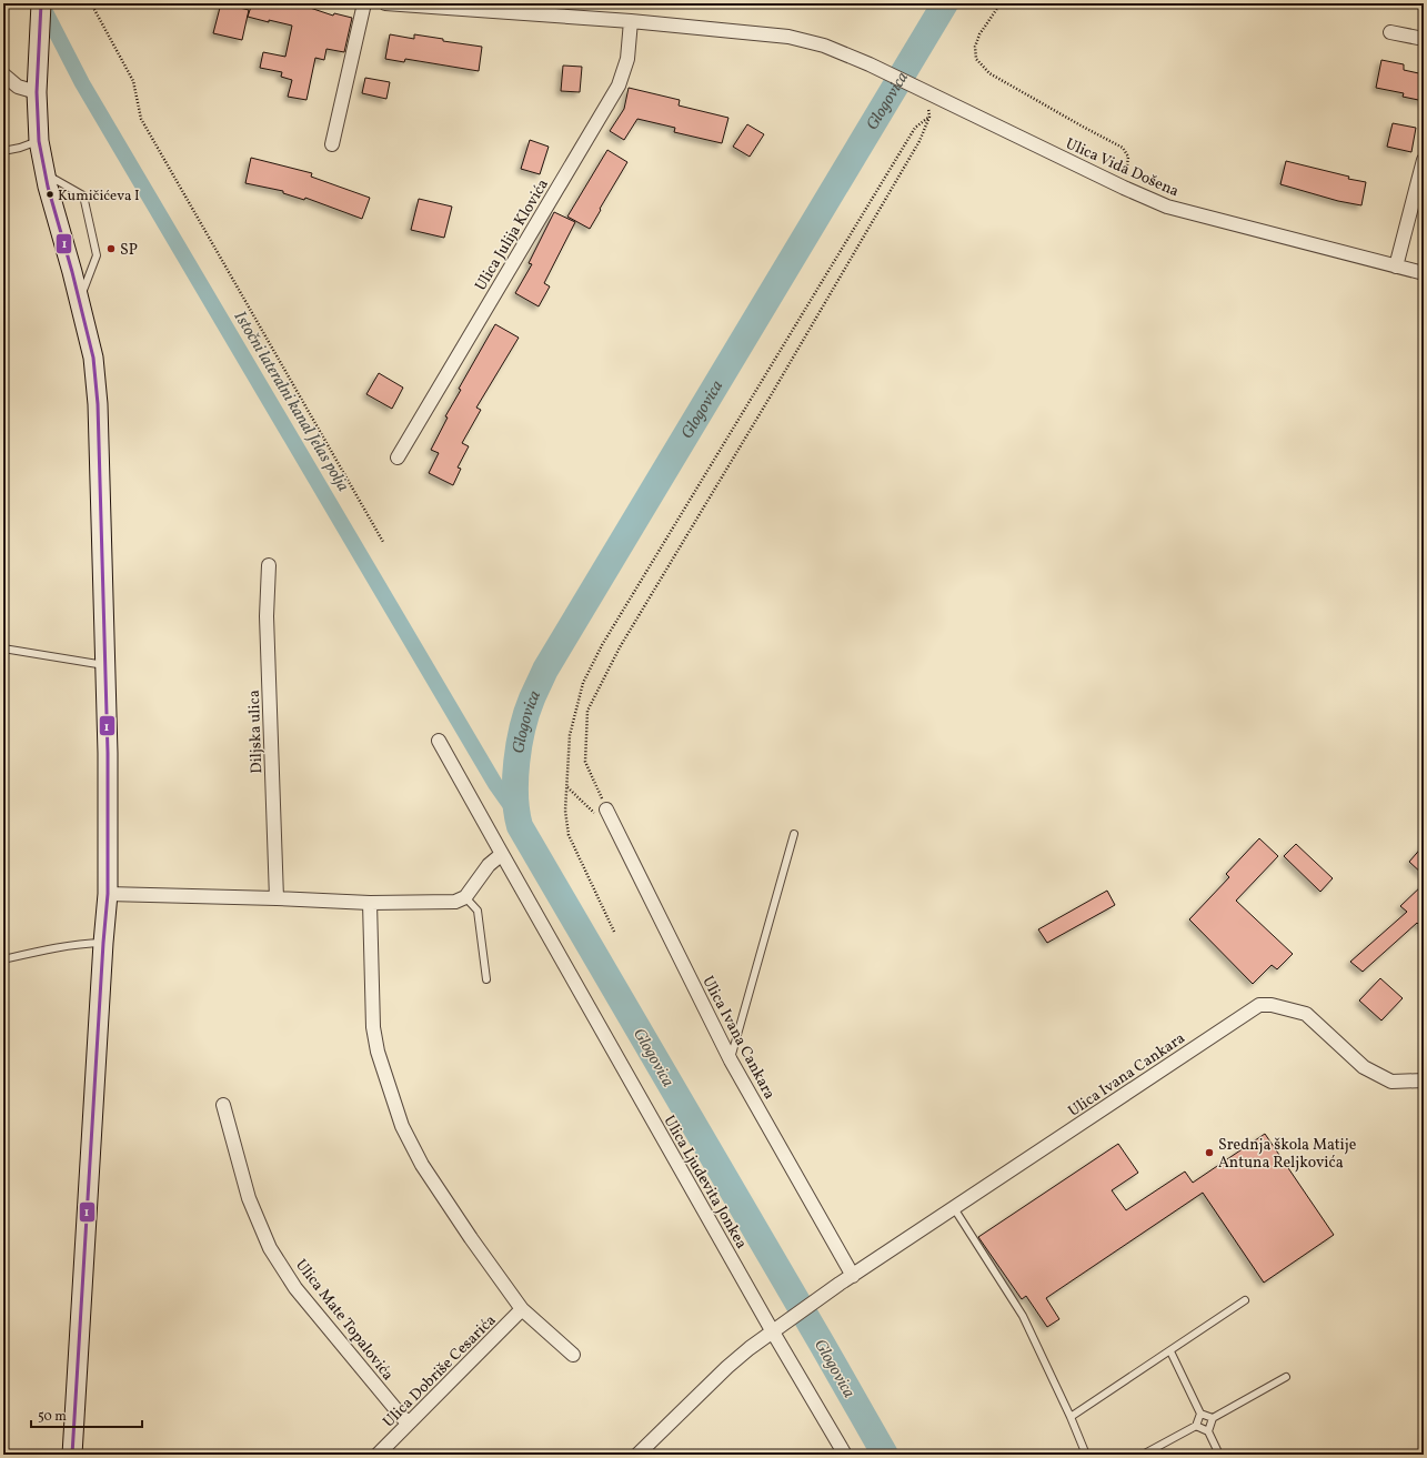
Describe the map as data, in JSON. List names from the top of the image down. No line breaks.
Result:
{"streets":{"street":["Ulica Vida Došena","Ulica Julija Klovića","Diljska ulica","Ulica Ivana Cankara","Ulica Ljudevita Jonkea","Ulica Mate Topalovića","Ulica Dobriše Cesarića"]},"crossings":[["Ulica Vida Došena","Ulica Julija Klovića"],["Ulica Ivana Cankara","Ulica Ljudevita Jonkea"],["Ulica Mate Topalovića","Ulica Dobriše Cesarića"]],"water":["Glogovica","Istočni lateralni kanal Jelas polja"],"places":["Kumičićeva I","SP","Srednja škola Matije Antuna Reljkovića"],"lines":["transit line 1"],"scale_bar":"50 m"}
